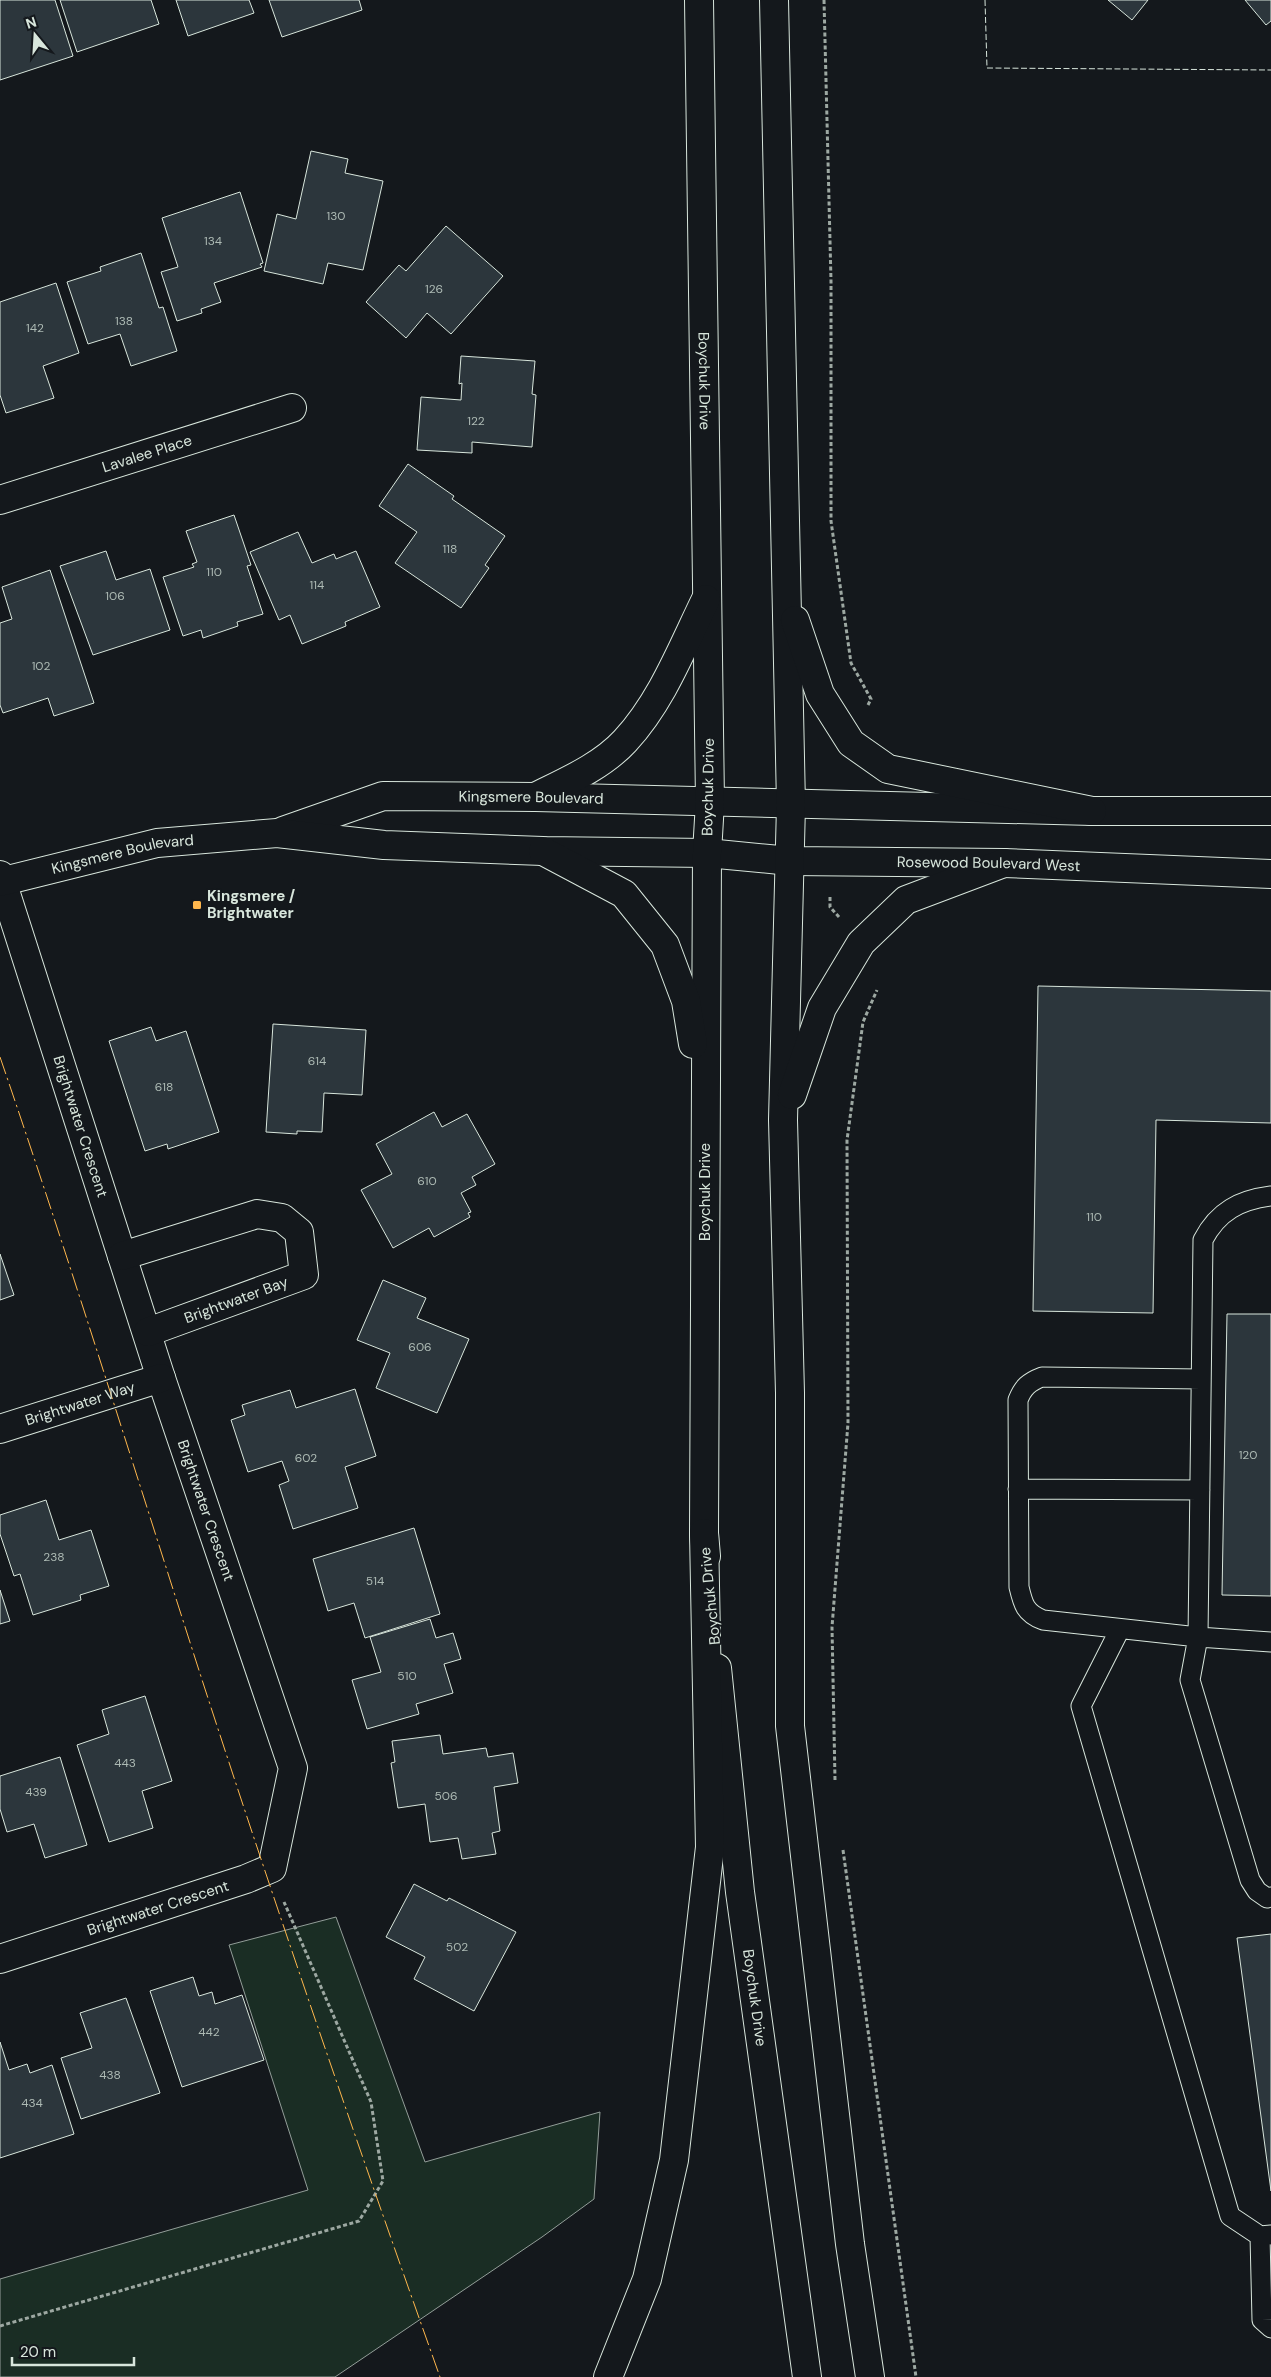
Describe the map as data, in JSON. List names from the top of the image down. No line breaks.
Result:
{"streets":{"main road":["Boychuk Drive","Lavalee Place","Kingsmere Boulevard","Rosewood Boulevard West","Brightwater Crescent","Brightwater Bay","Brightwater Way"]},"crossings":[["Boychuk Drive","Kingsmere Boulevard"],["Boychuk Drive","Rosewood Boulevard West"],["Kingsmere Boulevard","Rosewood Boulevard West"],["Kingsmere Boulevard","Brightwater Crescent"],["Brightwater Crescent","Brightwater Bay"],["Brightwater Crescent","Brightwater Way"]],"places":{"transit":["Kingsmere / Brightwater"]},"house_numbers":["130","134","126","138","142","122","118","110","114","106","102","614","618","610","110","606","120","602","238","514","510","443","439","506","502","442","438","434"],"scale_bar":"20 m","north":"top"}
